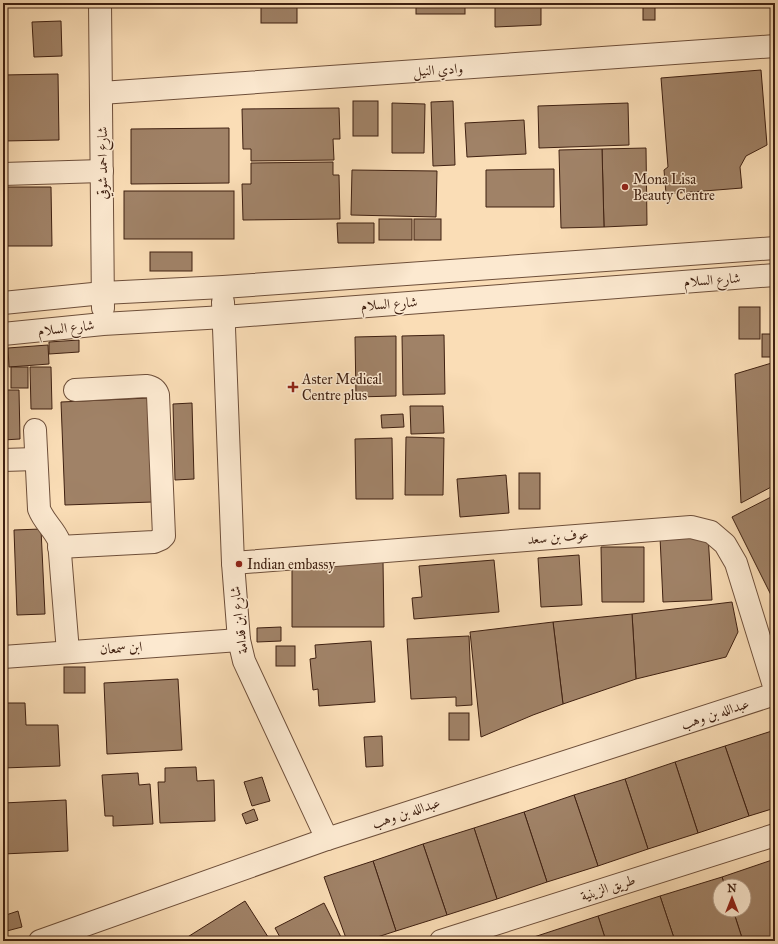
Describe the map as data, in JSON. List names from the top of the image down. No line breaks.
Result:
{"streets":{"street":["وادي النيل","شارع احمد شوقي","شارع السلام","عوف بن سعد","شارع ابن قدامة","ابن سمعان","عبدالله بن وهب","طريق الزينية"]},"crossings":[["وادي النيل","شارع احمد شوقي"],["شارع احمد شوقي","شارع السلام"],["شارع السلام","شارع ابن قدامة"],["عوف بن سعد","شارع ابن قدامة"],["شارع ابن قدامة","ابن سمعان"],["شارع ابن قدامة","عبدالله بن وهب"]],"places":{"other":["Mona Lisa Beauty Centre","Indian embassy"],"health":["Aster Medical Centre plus"]},"north":"top"}
